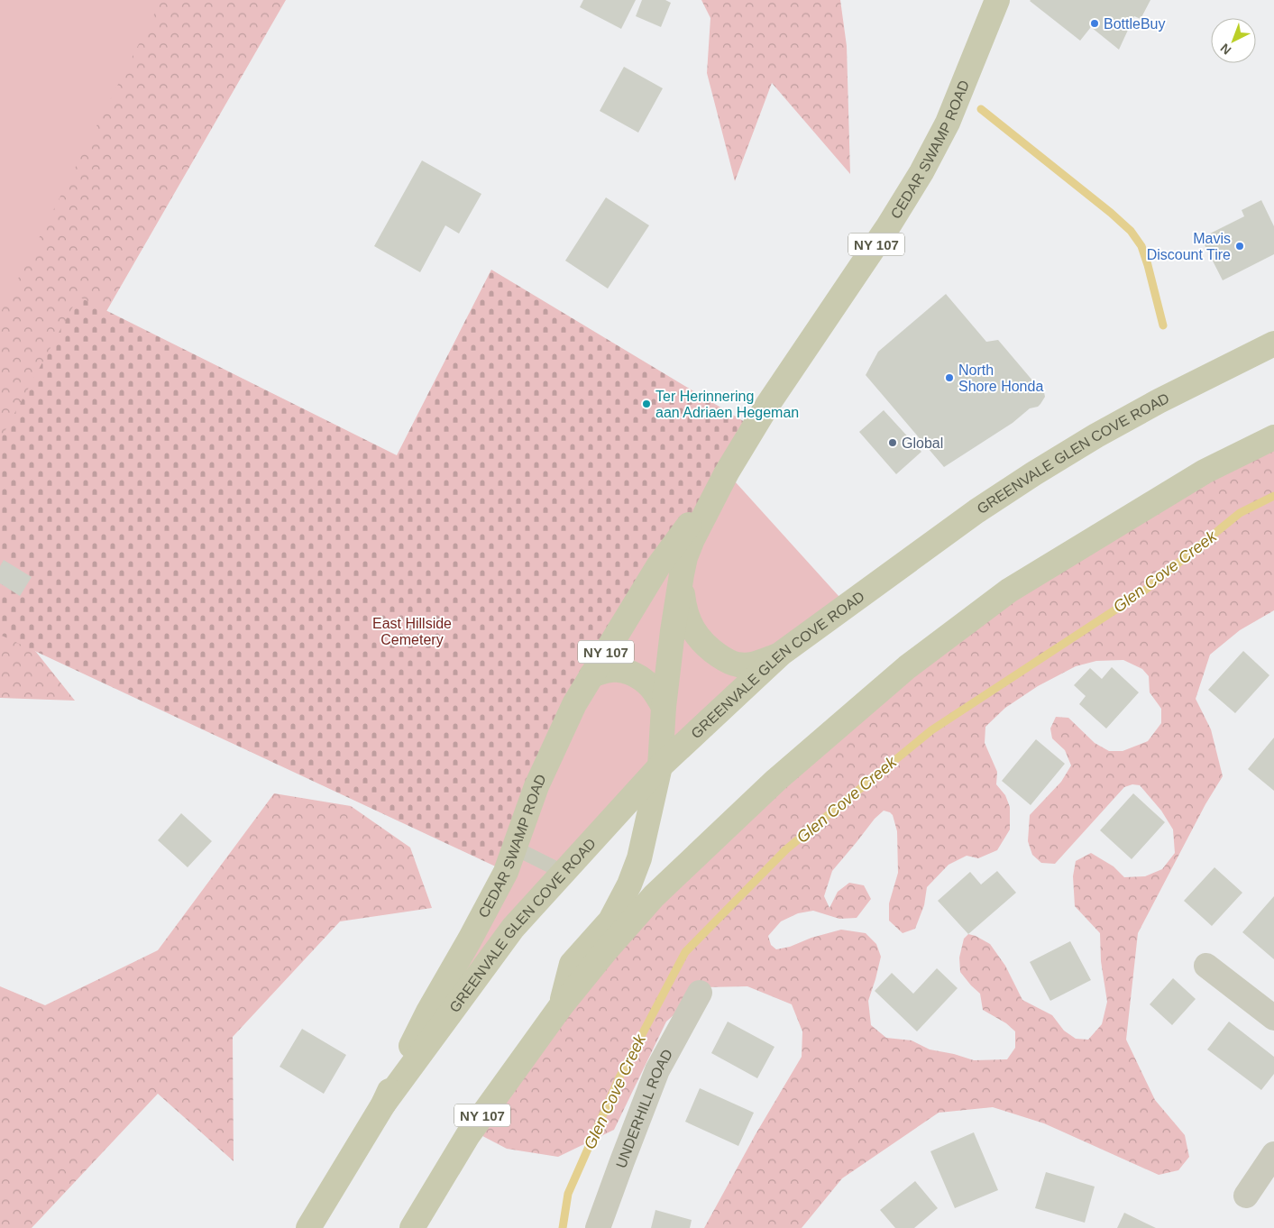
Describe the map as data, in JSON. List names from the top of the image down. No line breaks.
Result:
{"streets":{"main road":["CEDAR SWAMP ROAD","NY 107","GREENVALE GLEN COVE ROAD"],"street":["UNDERHILL ROAD"]},"crossings":[["CEDAR SWAMP ROAD","NY 107"],["CEDAR SWAMP ROAD","GREENVALE GLEN COVE ROAD"],["NY 107","GREENVALE GLEN COVE ROAD"]],"water":["Glen Cove Creek"],"parks":["East Hillside Cemetery"],"places":["BottleBuy","Mavis Discount Tire","North Shore Honda","Ter Herinnering aan Adriaen Hegeman","Global"],"north":"bottom left"}
